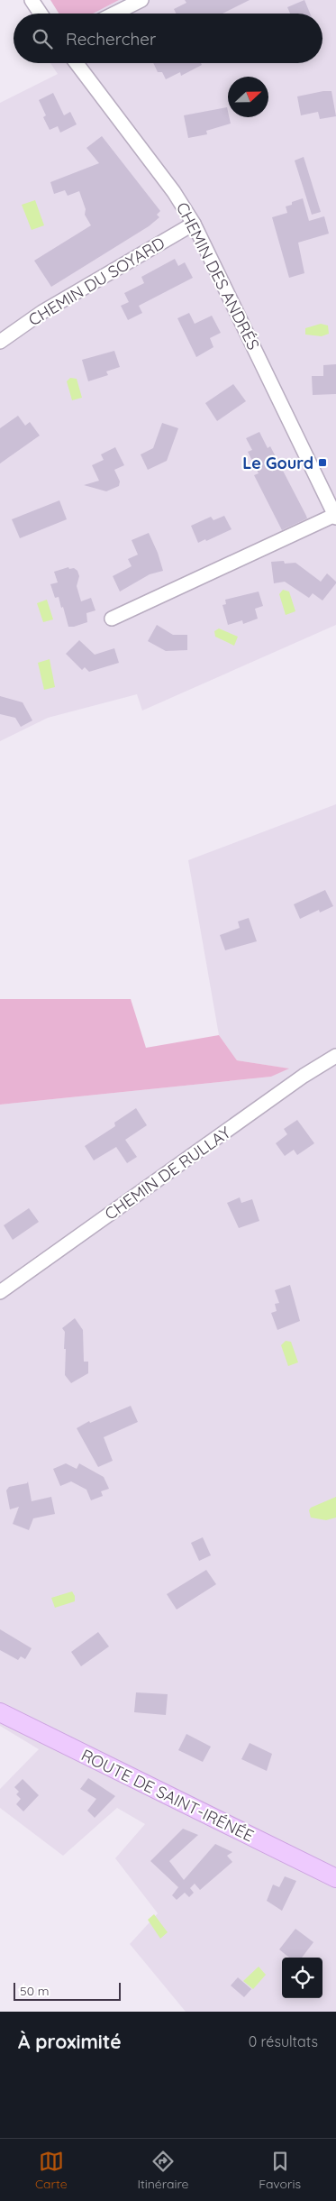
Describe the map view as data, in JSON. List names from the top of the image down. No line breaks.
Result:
{"streets":{"street":["CHEMIN DES ANDRÉS","CHEMIN DU SOYARD","CHEMIN DE RULLAY","ROUTE DE SAINT-IRÉNÉE"]},"crossings":[["CHEMIN DES ANDRÉS","CHEMIN DU SOYARD"]],"places":{"transit":["Le Gourd"]},"scale_bar":"50 m","north":"right","page":{"search":"Rechercher","scale":"50 m","heading":["À proximité","0 résultats"],"nav":["Carte","Itinéraire","Favoris"]}}
